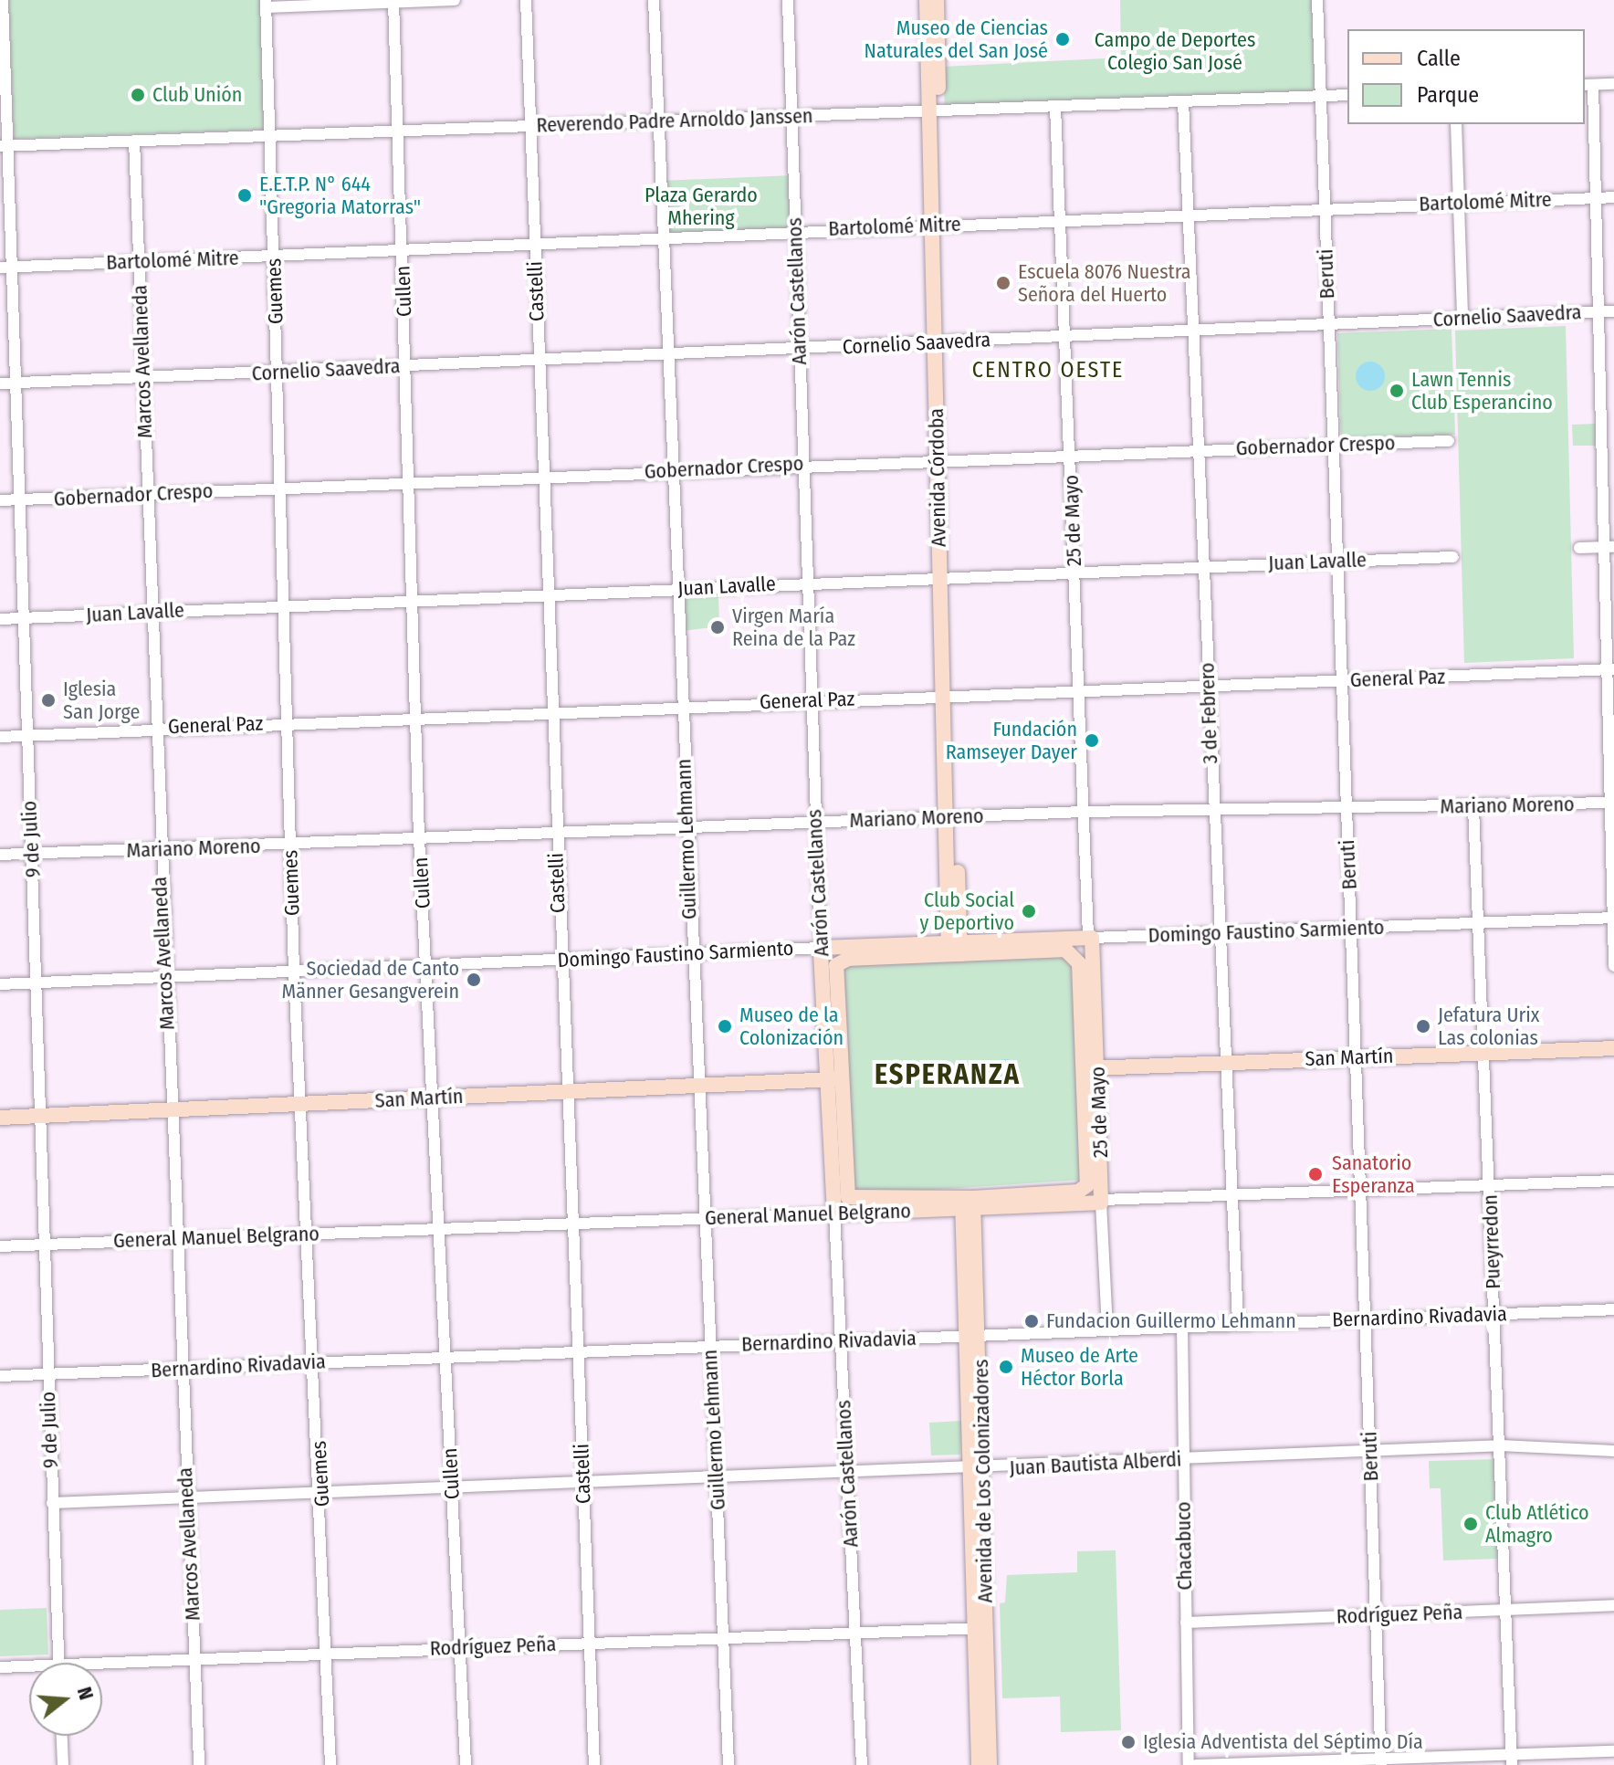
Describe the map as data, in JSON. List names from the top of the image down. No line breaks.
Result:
{"streets":{"main road":["Aarón Castellanos","Avenida Córdoba","25 de Mayo","Domingo Faustino Sarmiento","San Martín","General Manuel Belgrano","Avenida de Los Colonizadores"],"street":["Reverendo Padre Arnoldo Janssen","Bartolomé Mitre","Beruti","Guemes","Cullen","Castelli","Cornelio Saavedra","Marcos Avellaneda","Gobernador Crespo","Juan Lavalle","General Paz","3 de Febrero","Mariano Moreno","9 de Julio","Guillermo Lehmann","Pueyrredon","Bernardino Rivadavia","Juan Bautista Alberdi","Chacabuco","Rodríguez Peña"]},"crossings":[["Reverendo Padre Arnoldo Janssen","Beruti"],["Reverendo Padre Arnoldo Janssen","Guemes"],["Reverendo Padre Arnoldo Janssen","Cullen"],["Reverendo Padre Arnoldo Janssen","Castelli"],["Reverendo Padre Arnoldo Janssen","Aarón Castellanos"],["Reverendo Padre Arnoldo Janssen","Marcos Avellaneda"],["Reverendo Padre Arnoldo Janssen","Avenida Córdoba"],["Reverendo Padre Arnoldo Janssen","25 de Mayo"],["Reverendo Padre Arnoldo Janssen","3 de Febrero"],["Reverendo Padre Arnoldo Janssen","9 de Julio"],["Reverendo Padre Arnoldo Janssen","Guillermo Lehmann"],["Bartolomé Mitre","Beruti"],["Bartolomé Mitre","Guemes"],["Bartolomé Mitre","Cullen"],["Bartolomé Mitre","Castelli"],["Bartolomé Mitre","Aarón Castellanos"],["Bartolomé Mitre","Marcos Avellaneda"],["Bartolomé Mitre","Avenida Córdoba"],["Bartolomé Mitre","25 de Mayo"],["Bartolomé Mitre","3 de Febrero"],["Bartolomé Mitre","9 de Julio"],["Bartolomé Mitre","Guillermo Lehmann"],["Beruti","Cornelio Saavedra"],["Beruti","Gobernador Crespo"],["Beruti","Juan Lavalle"],["Beruti","General Paz"],["Beruti","Mariano Moreno"],["Beruti","Domingo Faustino Sarmiento"],["Beruti","San Martín"],["Beruti","General Manuel Belgrano"],["Beruti","Bernardino Rivadavia"],["Beruti","Juan Bautista Alberdi"],["Beruti","Rodríguez Peña"],["Guemes","Cornelio Saavedra"],["Guemes","Gobernador Crespo"],["Guemes","Juan Lavalle"],["Guemes","General Paz"],["Guemes","Mariano Moreno"],["Guemes","Domingo Faustino Sarmiento"],["Guemes","San Martín"],["Guemes","General Manuel Belgrano"],["Guemes","Bernardino Rivadavia"],["Guemes","Juan Bautista Alberdi"],["Guemes","Rodríguez Peña"],["Cullen","Cornelio Saavedra"],["Cullen","Gobernador Crespo"],["Cullen","Juan Lavalle"],["Cullen","General Paz"],["Cullen","Mariano Moreno"],["Cullen","Domingo Faustino Sarmiento"],["Cullen","San Martín"],["Cullen","General Manuel Belgrano"],["Cullen","Bernardino Rivadavia"],["Cullen","Juan Bautista Alberdi"],["Cullen","Rodríguez Peña"],["Castelli","Cornelio Saavedra"],["Castelli","Gobernador Crespo"],["Castelli","Juan Lavalle"],["Castelli","General Paz"],["Castelli","Mariano Moreno"],["Castelli","Domingo Faustino Sarmiento"],["Castelli","San Martín"],["Castelli","General Manuel Belgrano"],["Castelli","Bernardino Rivadavia"],["Castelli","Juan Bautista Alberdi"],["Castelli","Rodríguez Peña"],["Aarón Castellanos","Cornelio Saavedra"],["Aarón Castellanos","Gobernador Crespo"],["Aarón Castellanos","Juan Lavalle"],["Aarón Castellanos","General Paz"],["Aarón Castellanos","Mariano Moreno"],["Aarón Castellanos","Domingo Faustino Sarmiento"],["Aarón Castellanos","San Martín"],["Aarón Castellanos","General Manuel Belgrano"],["Aarón Castellanos","Bernardino Rivadavia"],["Aarón Castellanos","Juan Bautista Alberdi"],["Aarón Castellanos","Rodríguez Peña"],["Cornelio Saavedra","Marcos Avellaneda"],["Cornelio Saavedra","Avenida Córdoba"],["Cornelio Saavedra","25 de Mayo"],["Cornelio Saavedra","3 de Febrero"],["Cornelio Saavedra","9 de Julio"],["Cornelio Saavedra","Guillermo Lehmann"],["Marcos Avellaneda","Gobernador Crespo"],["Marcos Avellaneda","Juan Lavalle"],["Marcos Avellaneda","General Paz"],["Marcos Avellaneda","Mariano Moreno"],["Marcos Avellaneda","Domingo Faustino Sarmiento"],["Marcos Avellaneda","San Martín"],["Marcos Avellaneda","General Manuel Belgrano"],["Marcos Avellaneda","Bernardino Rivadavia"],["Marcos Avellaneda","Juan Bautista Alberdi"],["Marcos Avellaneda","Rodríguez Peña"],["Gobernador Crespo","Avenida Córdoba"],["Gobernador Crespo","25 de Mayo"],["Gobernador Crespo","3 de Febrero"],["Gobernador Crespo","9 de Julio"],["Gobernador Crespo","Guillermo Lehmann"],["Avenida Córdoba","Juan Lavalle"],["Avenida Córdoba","General Paz"],["Avenida Córdoba","Mariano Moreno"],["Avenida Córdoba","Domingo Faustino Sarmiento"],["25 de Mayo","Juan Lavalle"],["25 de Mayo","General Paz"],["25 de Mayo","Mariano Moreno"],["25 de Mayo","Domingo Faustino Sarmiento"],["25 de Mayo","San Martín"],["25 de Mayo","General Manuel Belgrano"],["25 de Mayo","Bernardino Rivadavia"],["Juan Lavalle","3 de Febrero"],["Juan Lavalle","9 de Julio"],["Juan Lavalle","Guillermo Lehmann"],["General Paz","3 de Febrero"],["General Paz","9 de Julio"],["General Paz","Guillermo Lehmann"],["3 de Febrero","Mariano Moreno"],["3 de Febrero","Domingo Faustino Sarmiento"],["3 de Febrero","San Martín"],["3 de Febrero","General Manuel Belgrano"],["3 de Febrero","Bernardino Rivadavia"],["Mariano Moreno","9 de Julio"],["Mariano Moreno","Guillermo Lehmann"],["Mariano Moreno","Pueyrredon"],["9 de Julio","Domingo Faustino Sarmiento"],["9 de Julio","San Martín"],["9 de Julio","General Manuel Belgrano"],["9 de Julio","Bernardino Rivadavia"],["9 de Julio","Juan Bautista Alberdi"],["Guillermo Lehmann","Domingo Faustino Sarmiento"],["Guillermo Lehmann","San Martín"],["Guillermo Lehmann","General Manuel Belgrano"],["Guillermo Lehmann","Bernardino Rivadavia"],["Guillermo Lehmann","Juan Bautista Alberdi"],["Guillermo Lehmann","Rodríguez Peña"],["Domingo Faustino Sarmiento","Pueyrredon"],["San Martín","Pueyrredon"],["General Manuel Belgrano","Pueyrredon"],["General Manuel Belgrano","Avenida de Los Colonizadores"],["Pueyrredon","Bernardino Rivadavia"],["Pueyrredon","Juan Bautista Alberdi"],["Pueyrredon","Rodríguez Peña"],["Bernardino Rivadavia","Avenida de Los Colonizadores"],["Bernardino Rivadavia","Chacabuco"],["Juan Bautista Alberdi","Avenida de Los Colonizadores"],["Juan Bautista Alberdi","Chacabuco"],["Avenida de Los Colonizadores","Rodríguez Peña"],["Chacabuco","Rodríguez Peña"]],"districts":["CENTRO OESTE","ESPERANZA"],"parks":["Campo de Deportes Colegio San José","Plaza Gerardo Mhering"],"places":["Museo de Ciencias Naturales del San José","Club Unión","E.E.T.P. N° 644 \"Gregoria Matorras\"","Escuela 8076 Nuestra Señora del Huerto","Lawn Tennis Club Esperancino","Virgen María Reina de la Paz","Iglesia San Jorge","Fundación Ramseyer Dayer","Club Social y Deportivo","Sociedad de Canto Männer Gesangverein","Museo de la Colonización","Jefatura Urix Las colonias","Sanatorio Esperanza","Fundacion Guillermo Lehmann","Museo de Arte Héctor Borla","Club Atlético Almagro","Iglesia Adventista del Séptimo Día"],"legend":["Calle","Parque"],"north":"right"}
